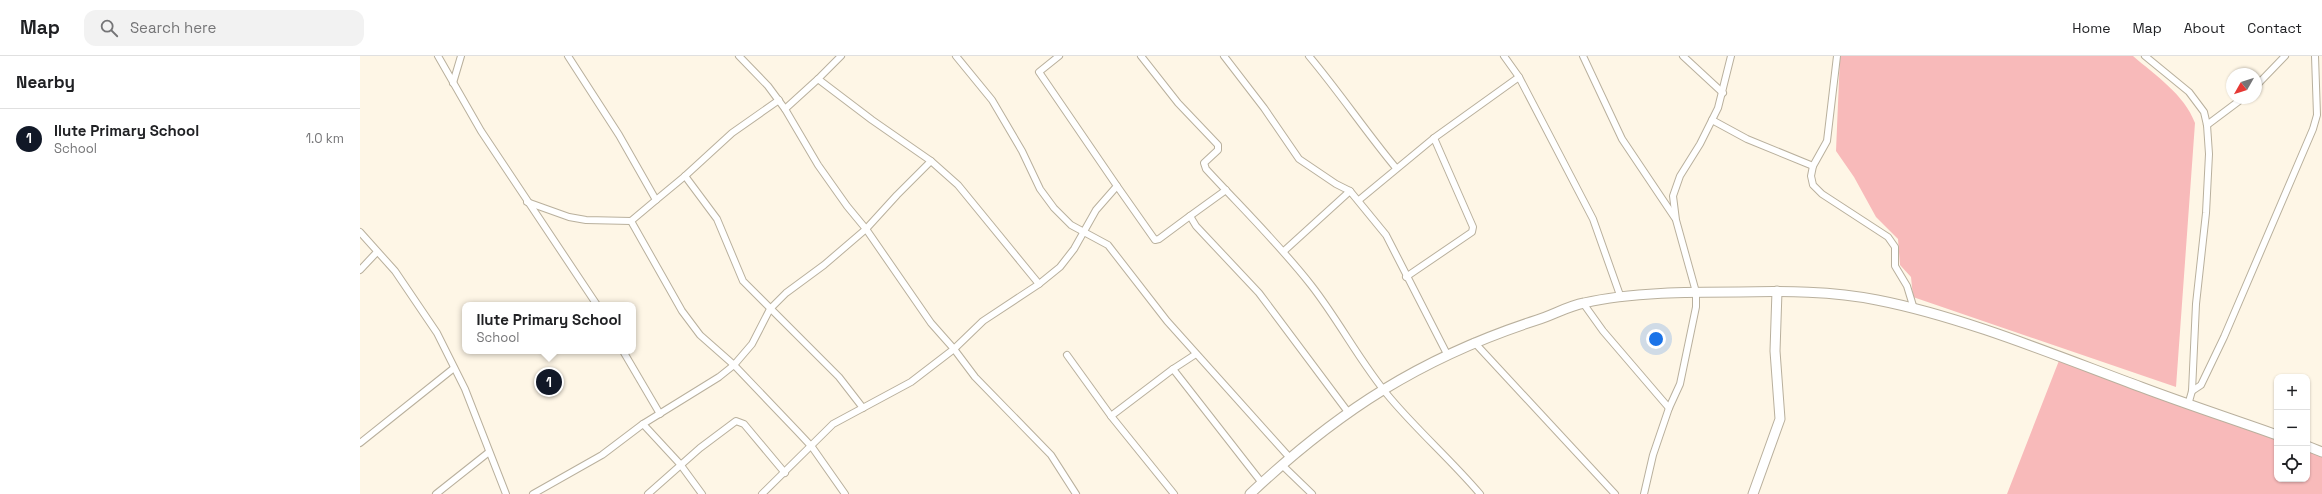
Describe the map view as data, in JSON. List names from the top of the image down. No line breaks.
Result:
{"north":"bottom left","page":{"header":"Map","search":"Search here","nav":["Home","Map","About","Contact"],"heading":"Nearby","list":[{"mark":"1","name":"Ilute Primary School","note":"School","value":"1.0 km"}],"popup":["Ilute Primary School","School"],"pins":"1","map_buttons":["+","−"]}}
